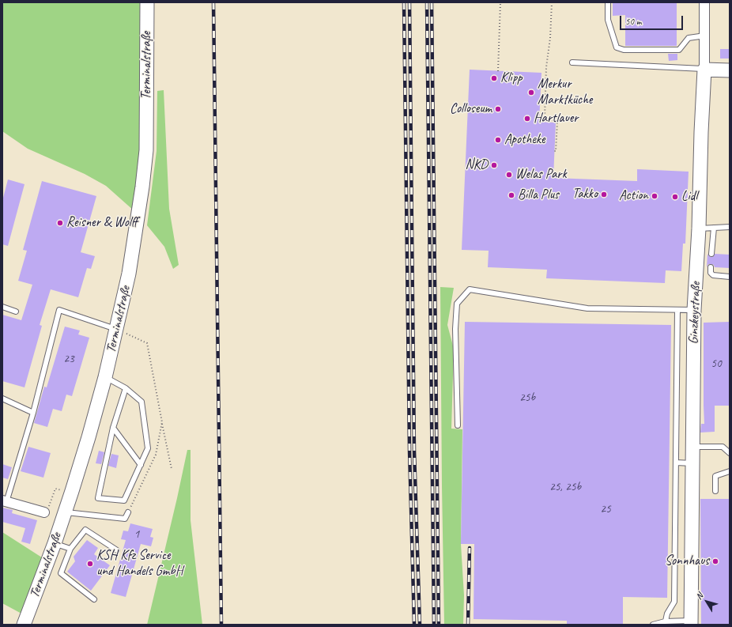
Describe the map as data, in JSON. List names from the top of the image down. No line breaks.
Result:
{"streets":{"street":["Terminalstraße","Ginzkeystraße"]},"places":["Klipp","Merkur Marktküche","Colloseum","Hartlauer","Apotheke","NKD","Welas Park","Takko","Billa Plus","Action","Lidl","Reisner & Wolff","Sonnhaus","KSH Kfz Service und Handels GmbH"],"house_numbers":["23","50","25b","25, 25b","25","1"],"scale_bar":"50 m","north":"top left"}
